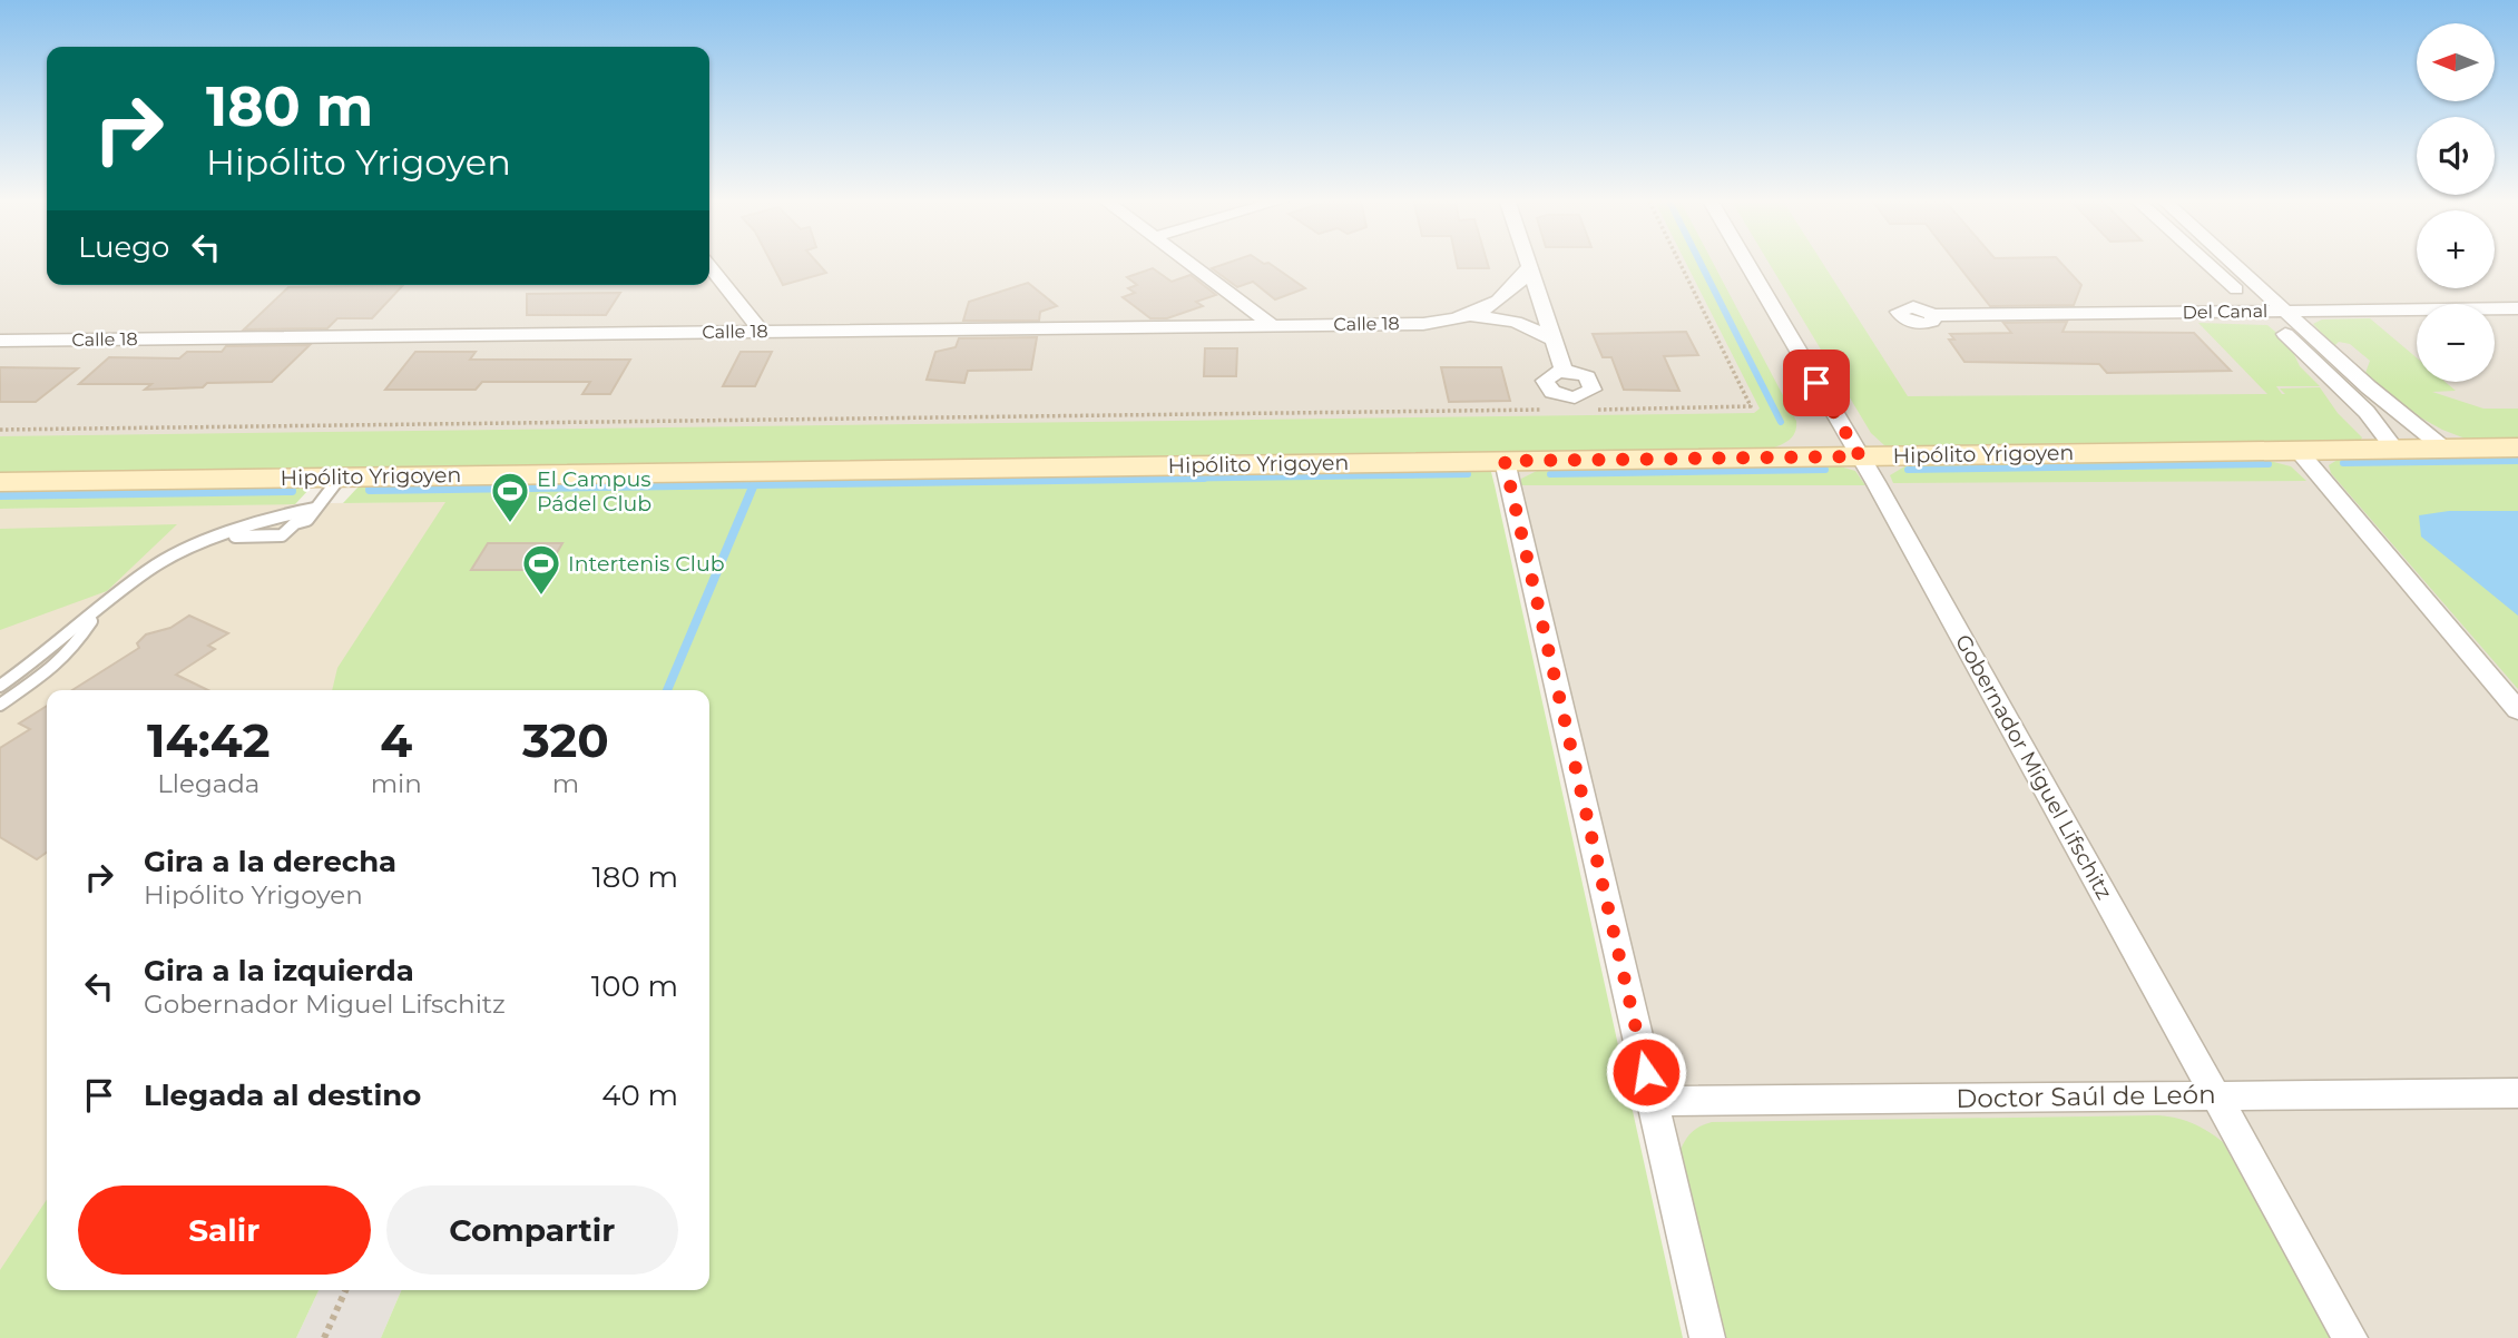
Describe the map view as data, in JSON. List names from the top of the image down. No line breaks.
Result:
{"streets":{"main road":["Hipólito Yrigoyen"],"street":["Del Canal","Calle 18","Gobernador Miguel Lifschitz","Doctor Saúl de León"]},"crossings":[["Hipólito Yrigoyen","Gobernador Miguel Lifschitz"],["Gobernador Miguel Lifschitz","Doctor Saúl de León"]],"places":{"sports":["El Campus Pádel Club","Intertenis Club"]},"north":"left","page":{"map_buttons":["+","−"],"turn":["180 m","Hipólito Yrigoyen"],"then":"Luego","eta":["14:42","Llegada","4","min","320","m"],"list":[{"name":"Gira a la derecha","note":"Hipólito Yrigoyen","value":"180 m"},{"name":"Gira a la izquierda","note":"Gobernador Miguel Lifschitz","value":"100 m"},{"name":"Llegada al destino","value":"40 m"}],"buttons":["Salir","Compartir"]}}
